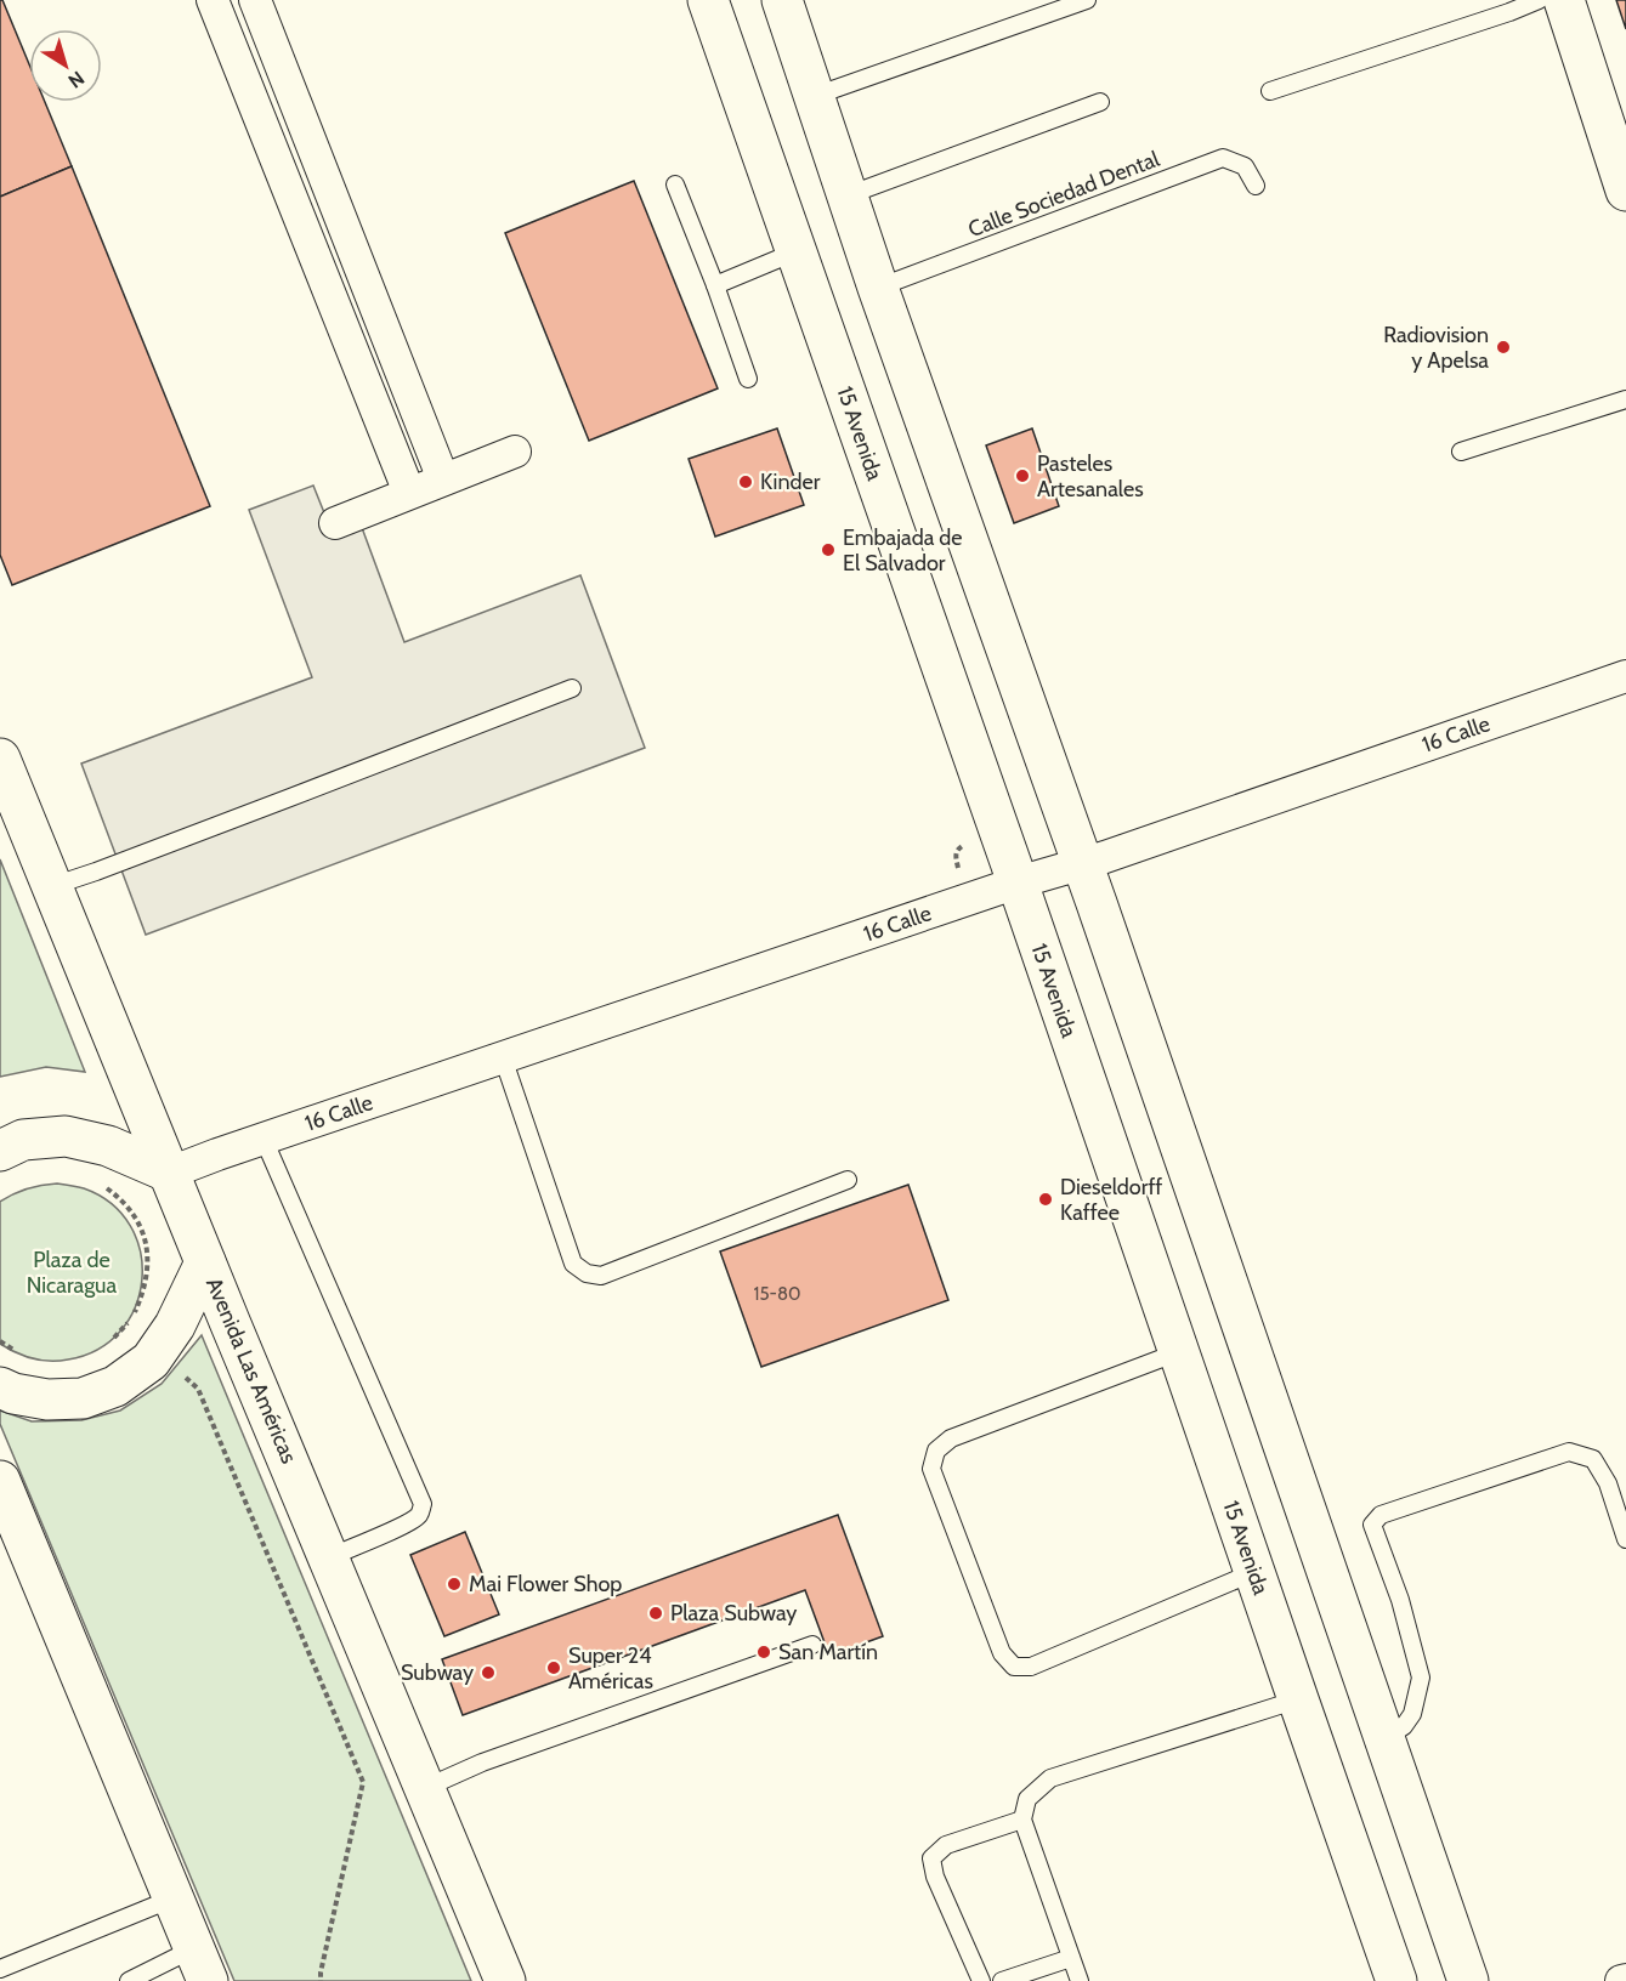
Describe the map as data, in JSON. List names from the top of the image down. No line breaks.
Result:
{"streets":{"street":["15 Avenida","16 Calle","Avenida Las Américas"],"lane":["Calle Sociedad Dental"]},"crossings":[["15 Avenida","16 Calle"],["16 Calle","Avenida Las Américas"]],"parks":["Plaza de Nicaragua"],"places":["Radiovision y Apelsa","Pasteles Artesanales","Kinder","Embajada de El Salvador","Dieseldorff Kaffee","Mai Flower Shop","Plaza Subway","San Martín","Super 24 Américas","Subway"],"house_numbers":["15-80"],"north":"bottom right"}
